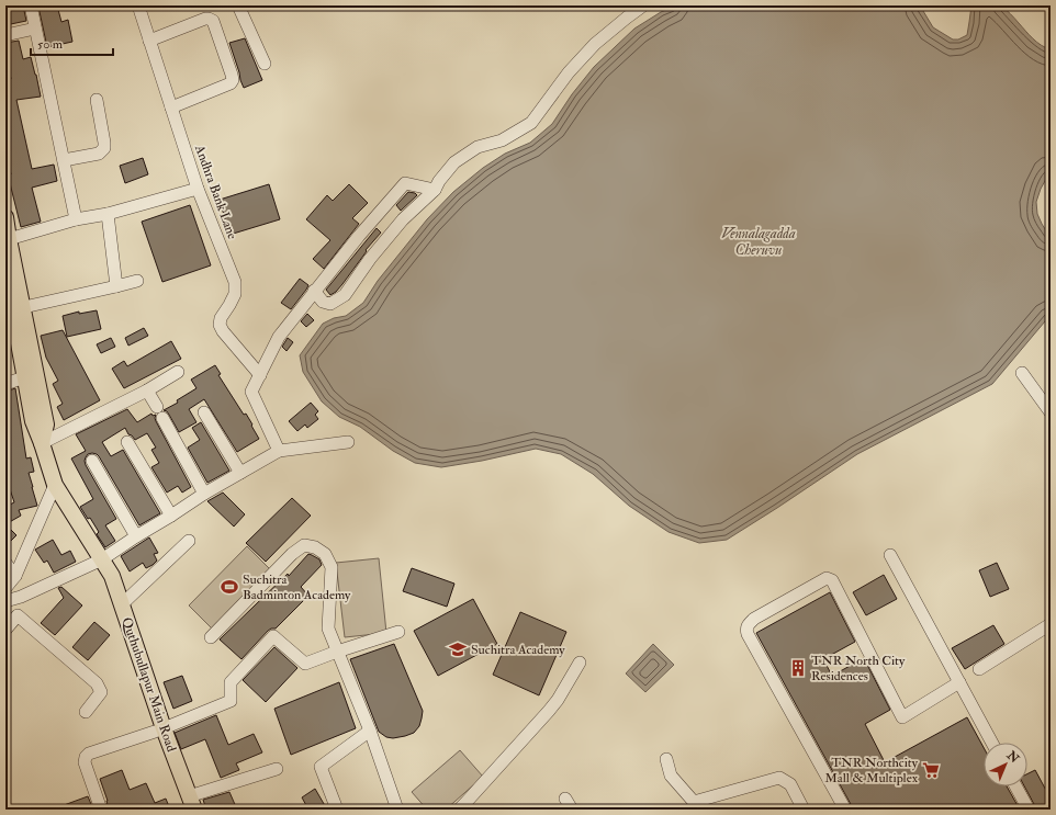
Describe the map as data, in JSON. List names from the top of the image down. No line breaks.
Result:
{"streets":{"main road":["Quthubullapur Main Road"],"street":["Andhra Bank Lane"]},"water":["Vennalagadda Cheruvu"],"places":{"sports":["Suchitra Badminton Academy"],"school or university":["Suchitra Academy"],"building":["TNR North City Residences"],"supermarket":["TNR Northcity Mall & Multiplex"]},"scale_bar":"50 m","north":"top right"}
